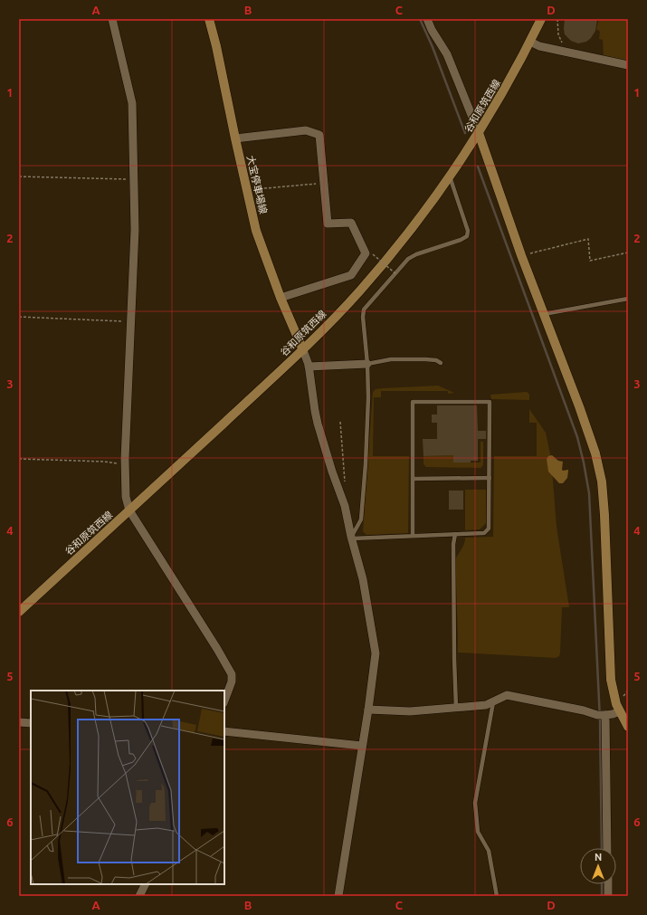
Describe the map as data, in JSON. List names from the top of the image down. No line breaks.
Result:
{"streets":{"main road":["谷和原筑西線","大宝停車場線"]},"crossings":[["谷和原筑西線","大宝停車場線"]],"north":"top","grid":{"columns":["A","B","C","D"],"rows":["1","2","3","4","5","6"]}}
